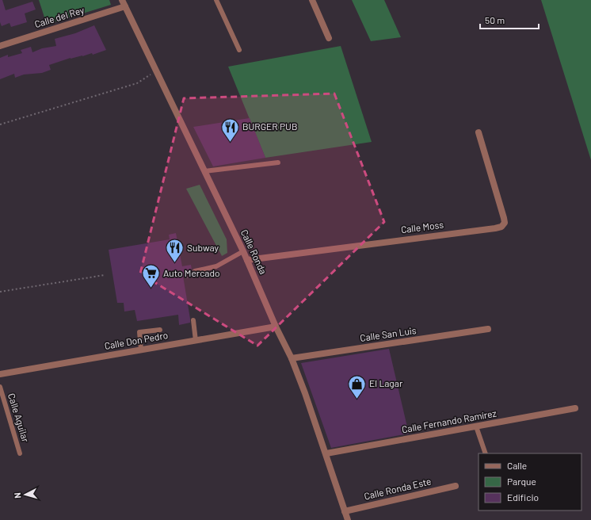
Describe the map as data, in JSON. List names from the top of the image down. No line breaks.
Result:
{"streets":{"street":["Calle del Rey","Calle Moss","Calle Ronda","Calle San Luis","Calle Don Pedro","Calle Fernando Ramírez","Calle Ronda Este"],"lane":["Calle Aguilar"]},"crossings":[["Calle del Rey","Calle Ronda"],["Calle Moss","Calle Ronda"],["Calle Ronda","Calle San Luis"],["Calle Ronda","Calle Don Pedro"],["Calle Ronda","Calle Fernando Ramírez"],["Calle Ronda","Calle Ronda Este"]],"places":{"restaurant":["BURGER PUB","Subway"],"supermarket":["Auto Mercado"],"shop":["El Lagar"]},"legend":["Calle","Parque","Edificio"],"scale_bar":"50 m","north":"left"}
